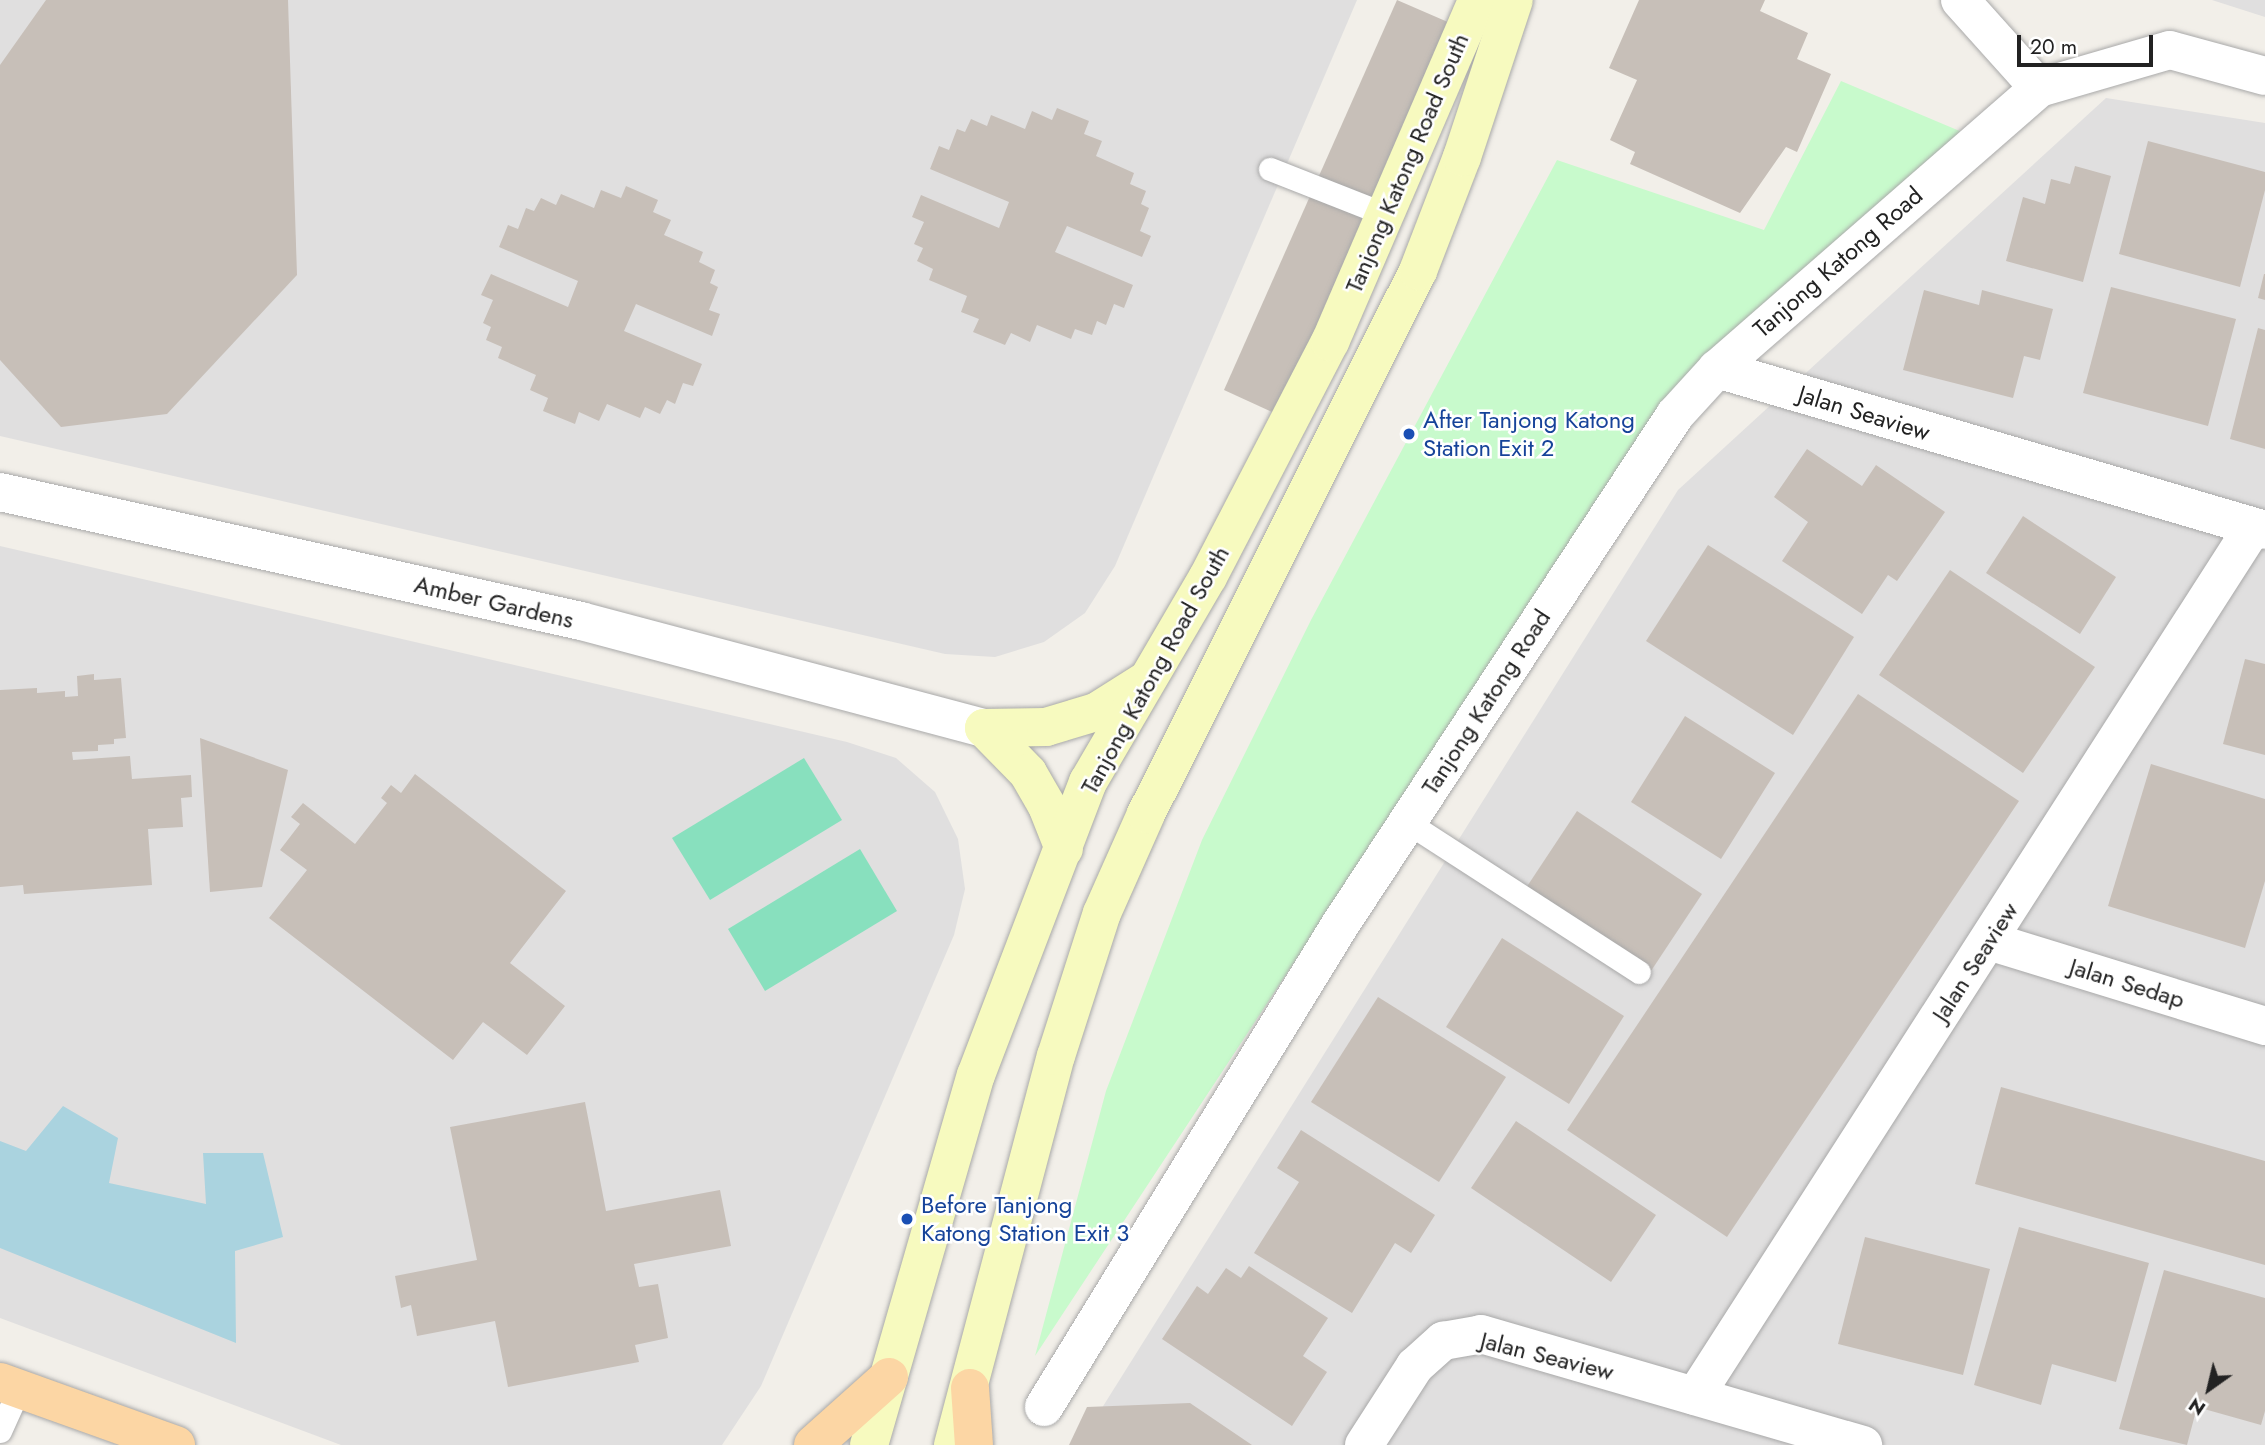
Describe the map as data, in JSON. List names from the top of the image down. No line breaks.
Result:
{"streets":{"main road":["Tanjong Katong Road South"],"street":["Tanjong Katong Road","Jalan Seaview","Amber Gardens","Jalan Sedap"]},"crossings":[["Tanjong Katong Road","Jalan Seaview"],["Jalan Seaview","Jalan Sedap"]],"places":["After Tanjong Katong Station Exit 2","Before Tanjong Katong Station Exit 3"],"scale_bar":"20 m","north":"bottom left"}
